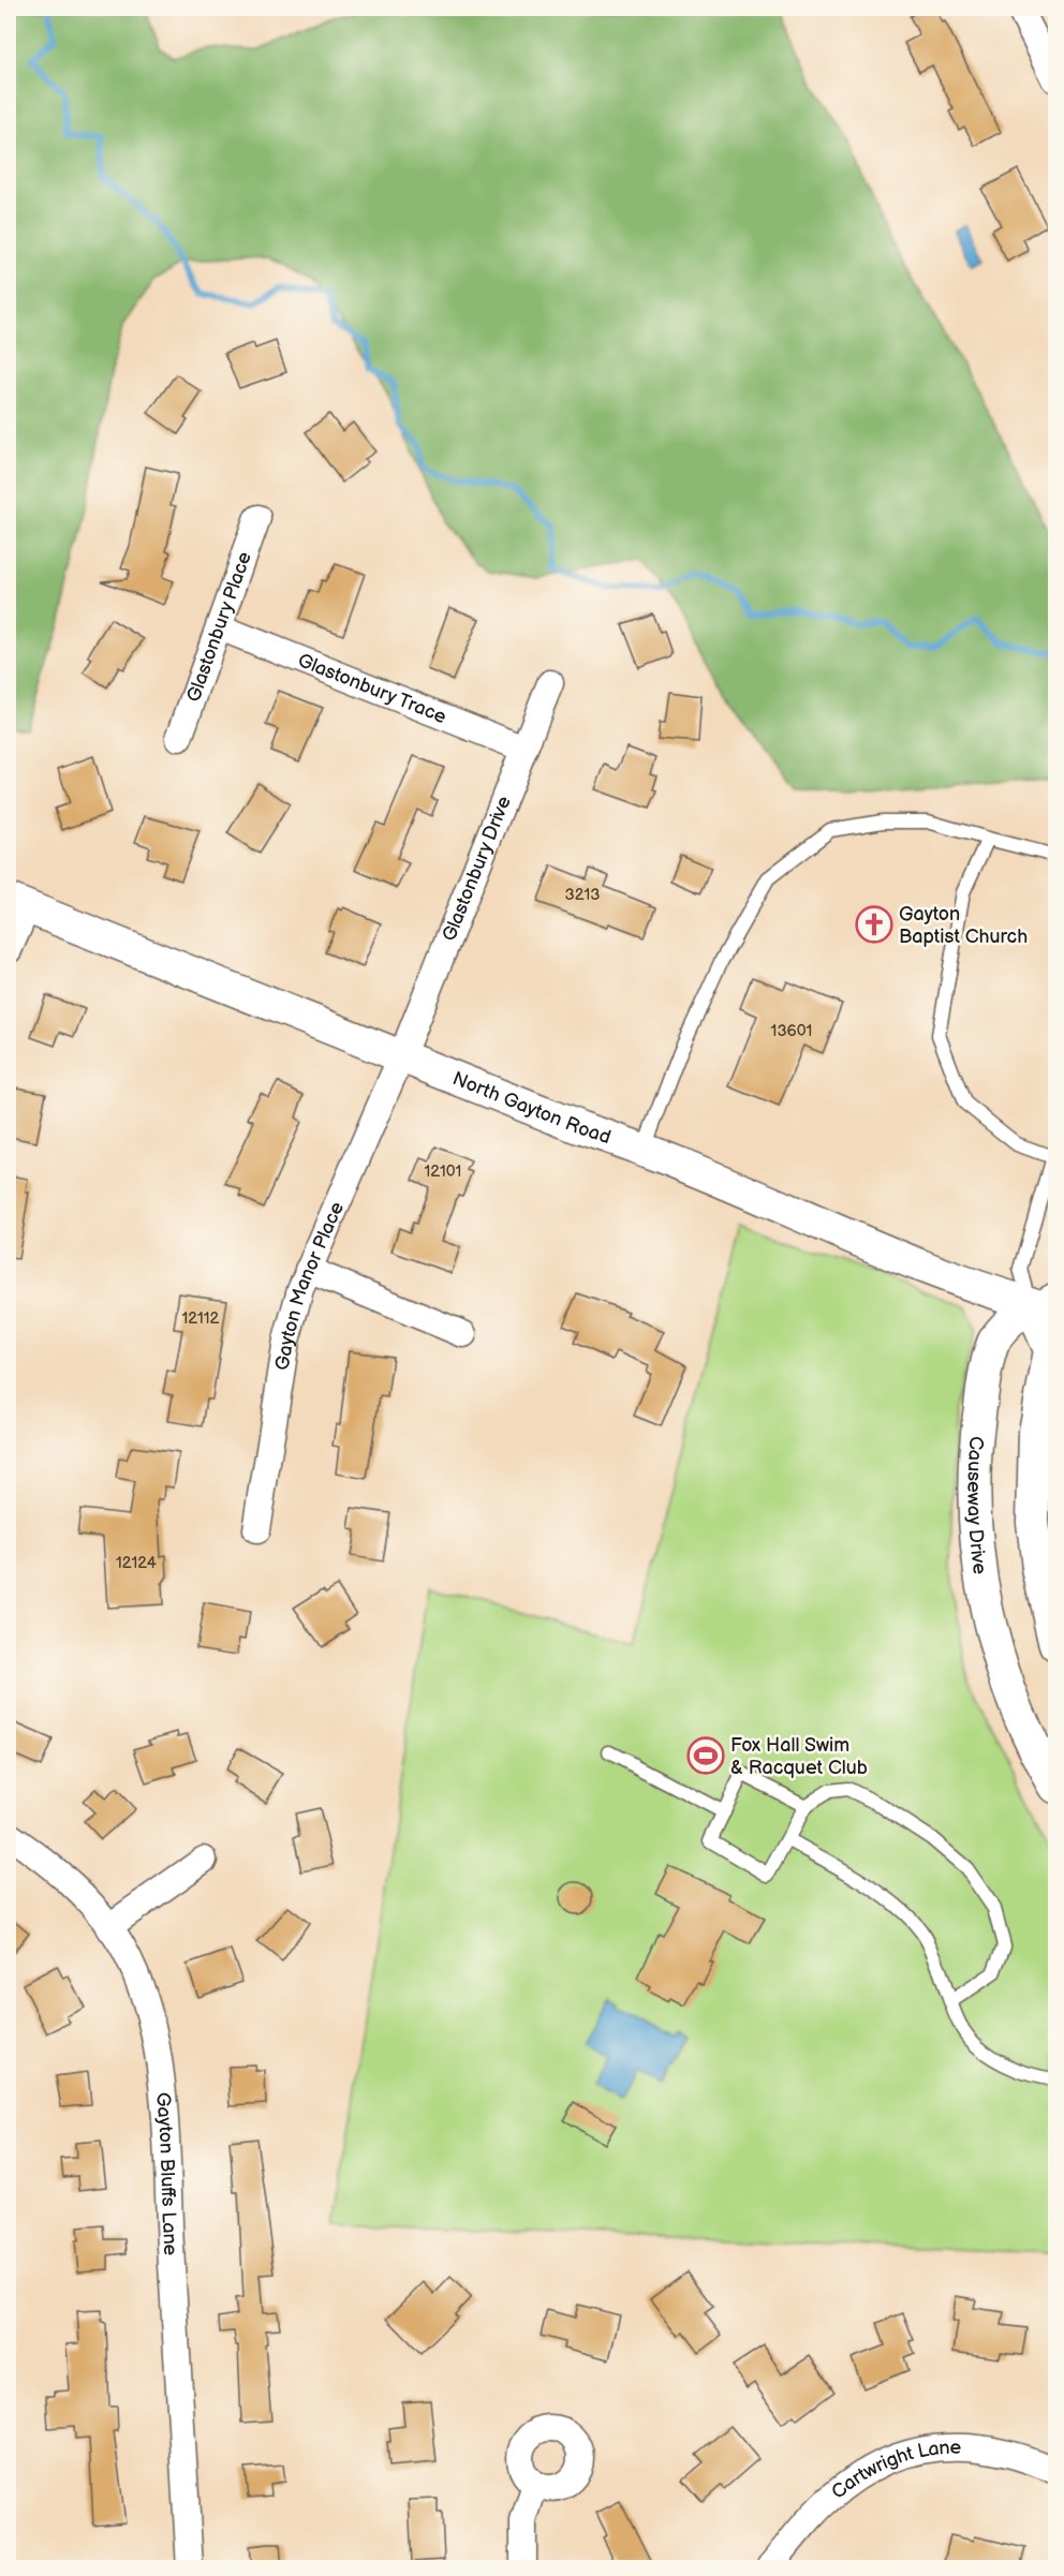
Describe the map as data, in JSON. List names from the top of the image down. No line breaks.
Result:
{"streets":{"street":["Glastonbury Place","Glastonbury Trace","Glastonbury Drive","North Gayton Road","Gayton Manor Place","Causeway Drive","Gayton Bluffs Lane","Cartwright Lane"]},"crossings":[["Glastonbury Place","Glastonbury Trace"],["Glastonbury Trace","Glastonbury Drive"],["Glastonbury Drive","North Gayton Road"],["Glastonbury Drive","Gayton Manor Place"],["North Gayton Road","Gayton Manor Place"],["North Gayton Road","Causeway Drive"]],"places":{"church":["Gayton Baptist Church"],"sports":["Fox Hall Swim & Racquet Club"]},"house_numbers":["3213","13601","12101","12112","12124"]}
